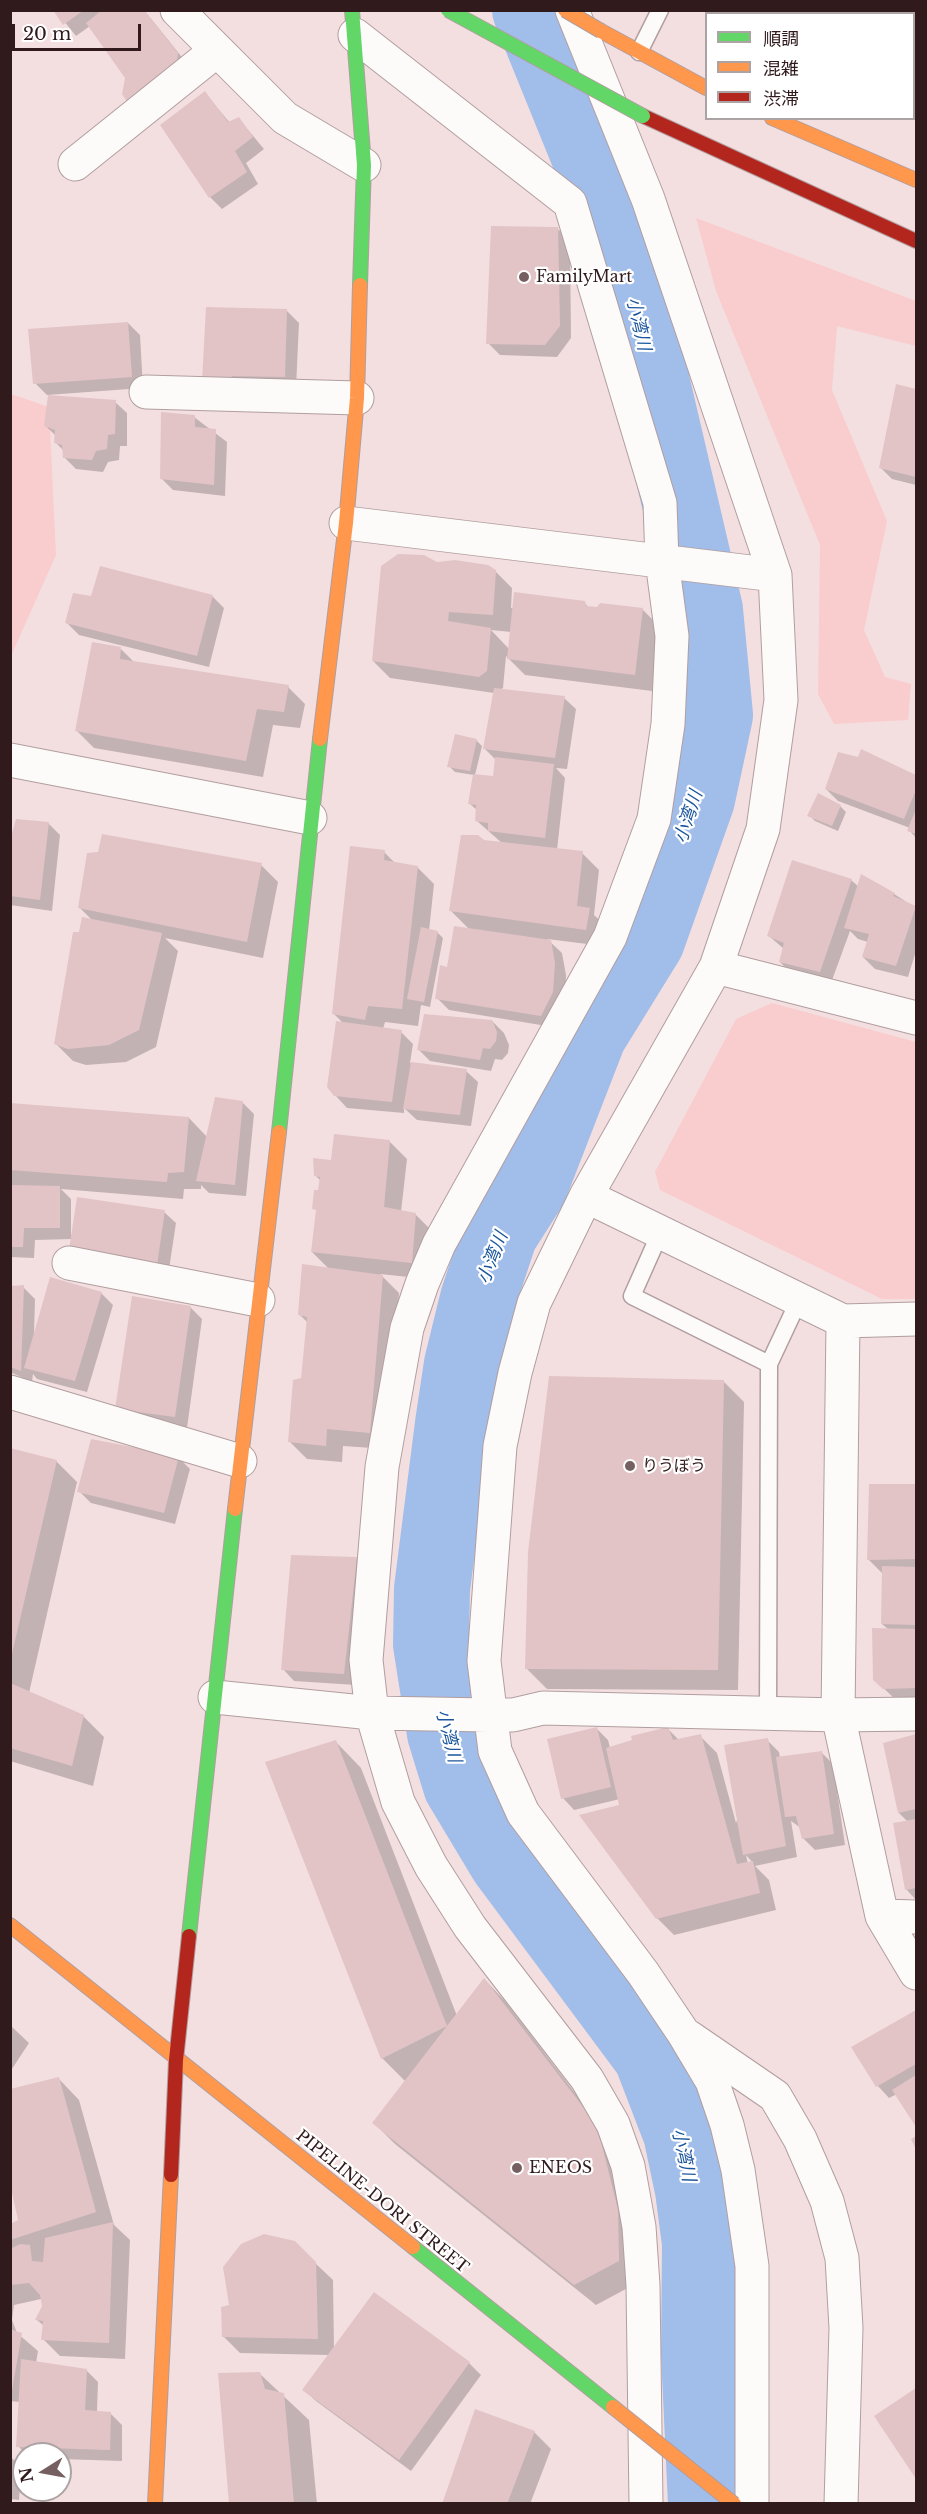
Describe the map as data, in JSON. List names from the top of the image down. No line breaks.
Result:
{"streets":{"main road":["PIPELINE-DORI STREET"]},"water":["小湾川"],"places":["FamilyMart","りうぼう","ENEOS"],"legend":["順調","混雑","渋滞"],"scale_bar":"20 m","north":"left"}
